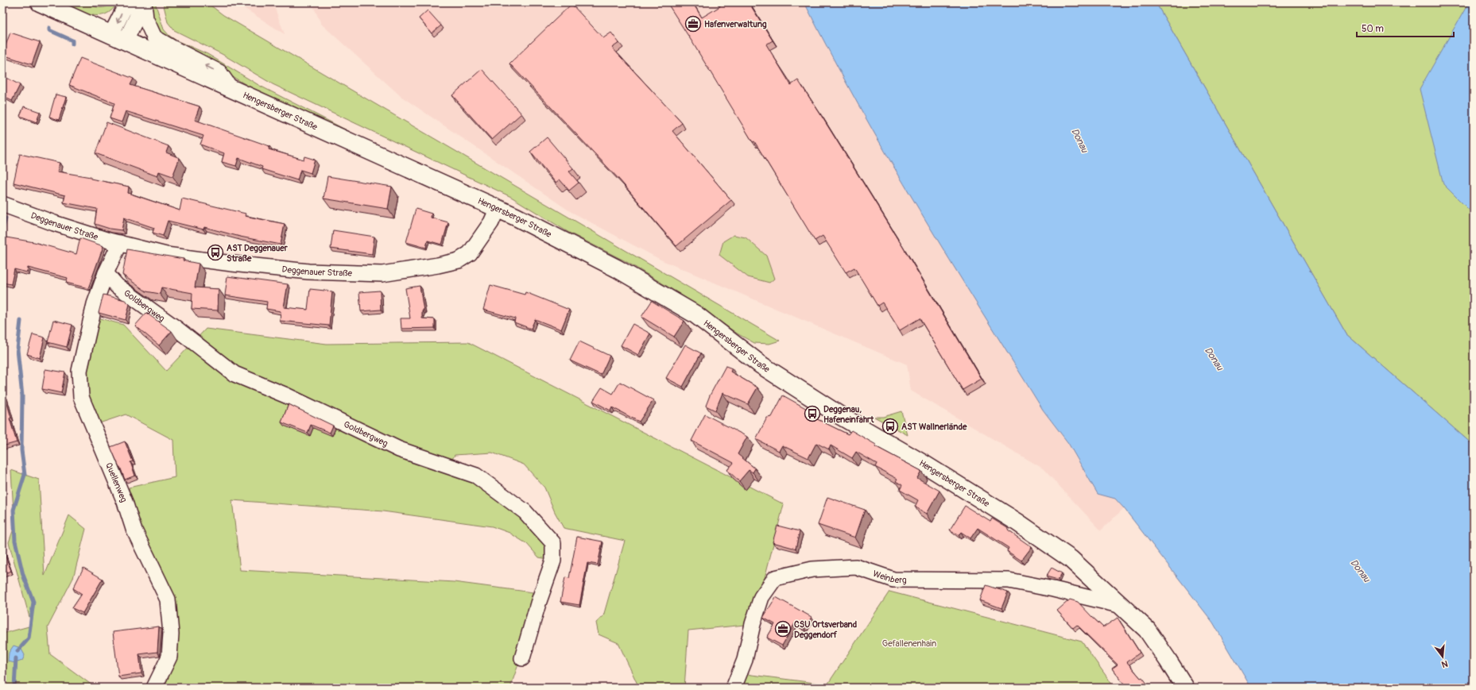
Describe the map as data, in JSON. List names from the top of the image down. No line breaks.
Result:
{"streets":{"main road":["Hengersberger Straße"],"street":["Deggenauer Straße","Goldbergweg","Quellenweg","Weinberg"]},"crossings":[["Hengersberger Straße","Deggenauer Straße"],["Hengersberger Straße","Weinberg"],["Goldbergweg","Quellenweg"]],"water":["Donau"],"parks":["Gefallenenhain"],"places":{"office":["Hafenverwaltung","CSU Ortsverband Deggendorf"],"bus stop":["AST Deggenauer Straße","Deggenau, Hafeneinfahrt","AST Wallnerlände"]},"scale_bar":"50 m","north":"bottom"}
